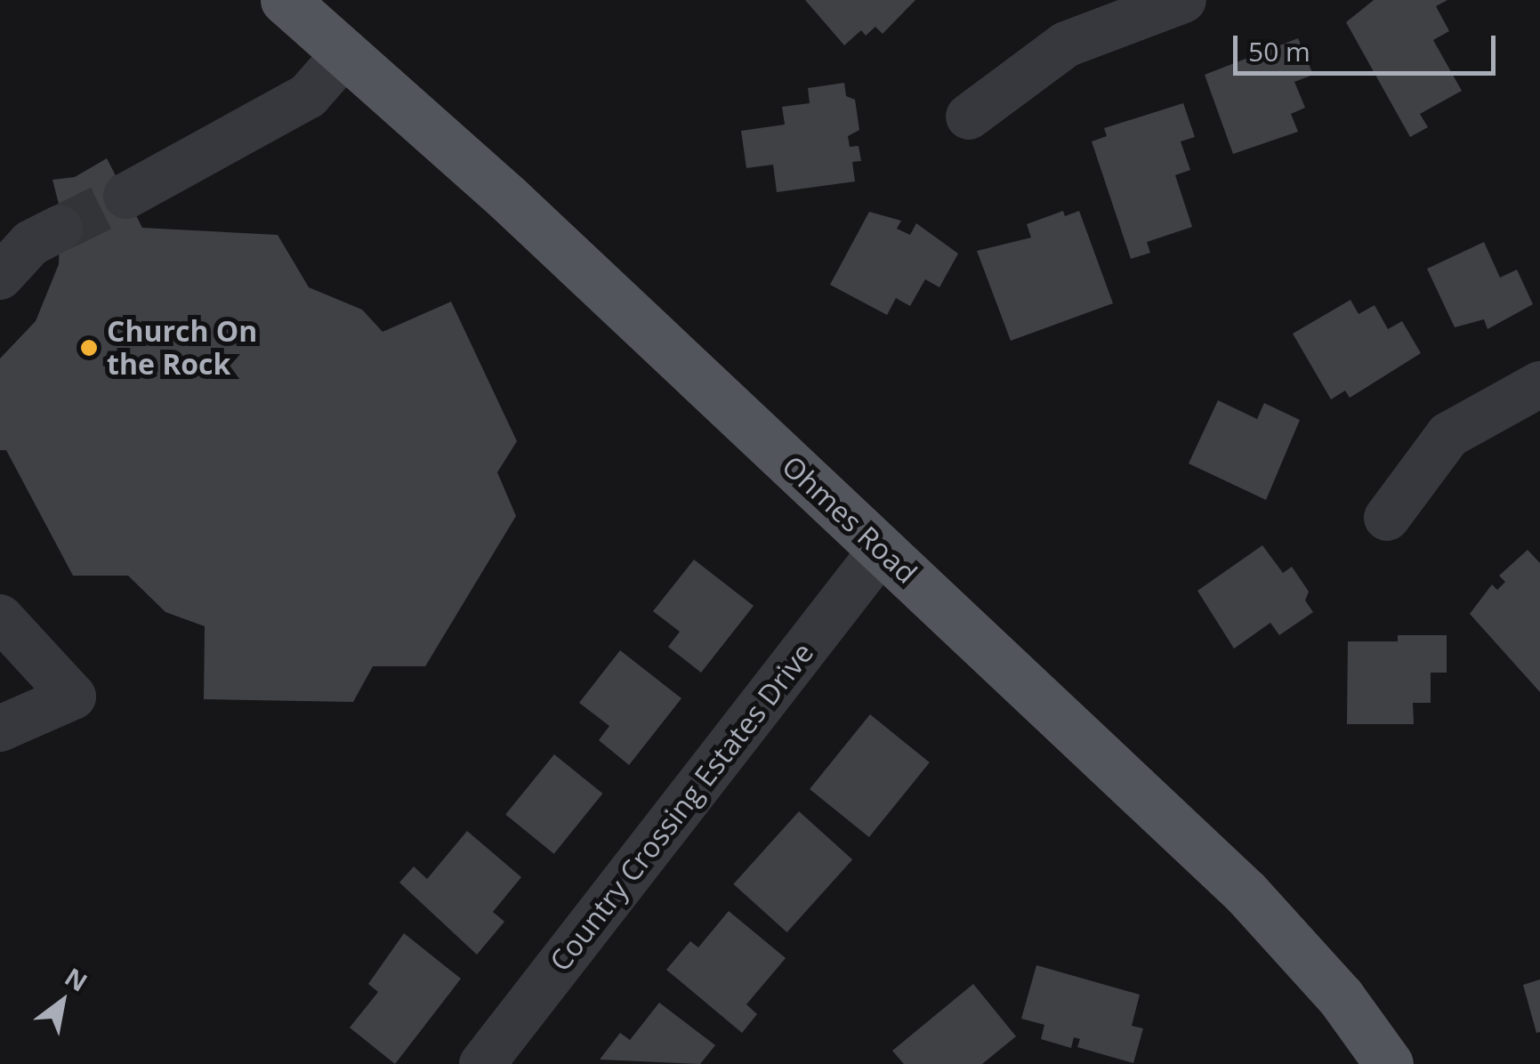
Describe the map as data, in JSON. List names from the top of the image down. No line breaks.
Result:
{"streets":{"main road":["Ohmes Road"],"street":["Country Crossing Estates Drive"]},"crossings":[["Ohmes Road","Country Crossing Estates Drive"]],"places":["Church On the Rock"],"scale_bar":"50 m","north":"top right"}
